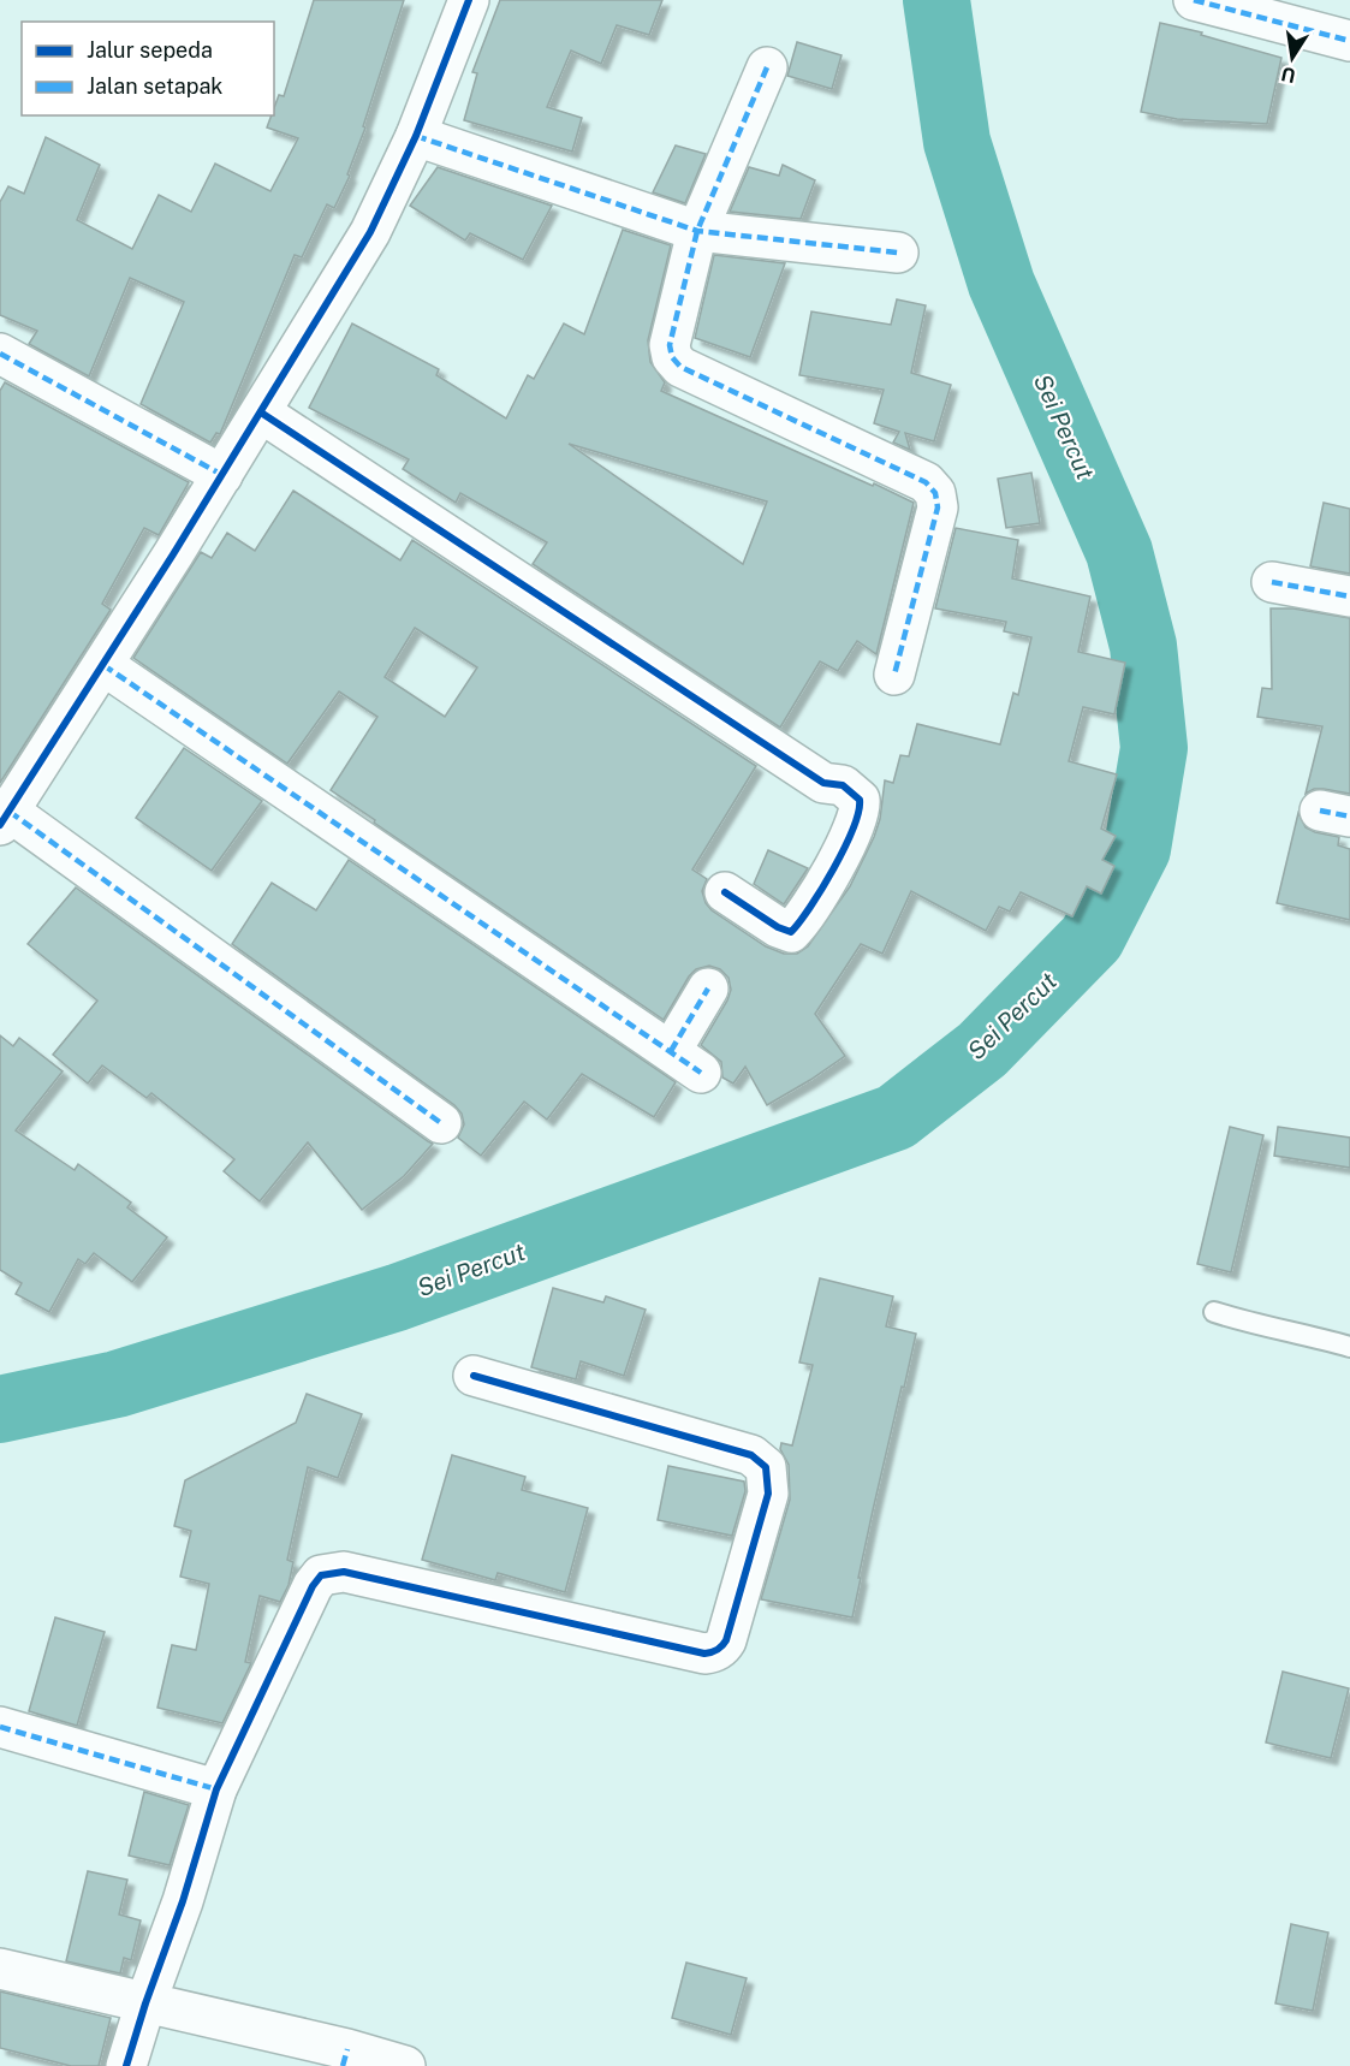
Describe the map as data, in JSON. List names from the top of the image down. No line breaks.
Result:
{"water":["Sei Percut"],"legend":["Jalur sepeda","Jalan setapak"],"north":"bottom"}
